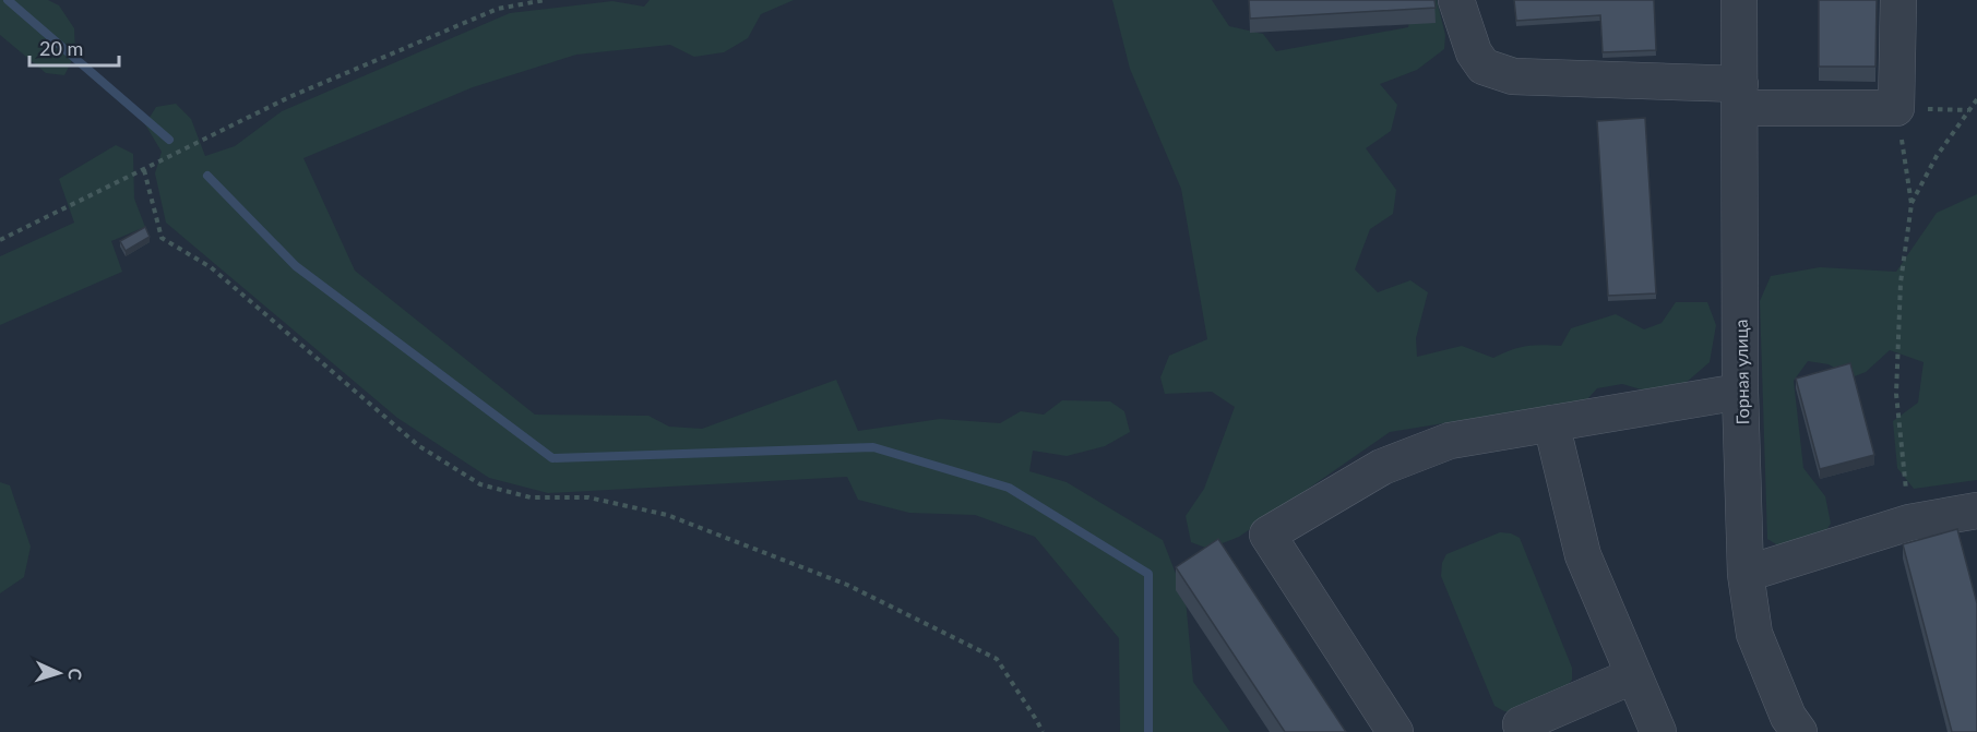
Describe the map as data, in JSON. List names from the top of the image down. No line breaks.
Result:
{"streets":{"street":["Горная улица"]},"scale_bar":"20 m","north":"right"}
